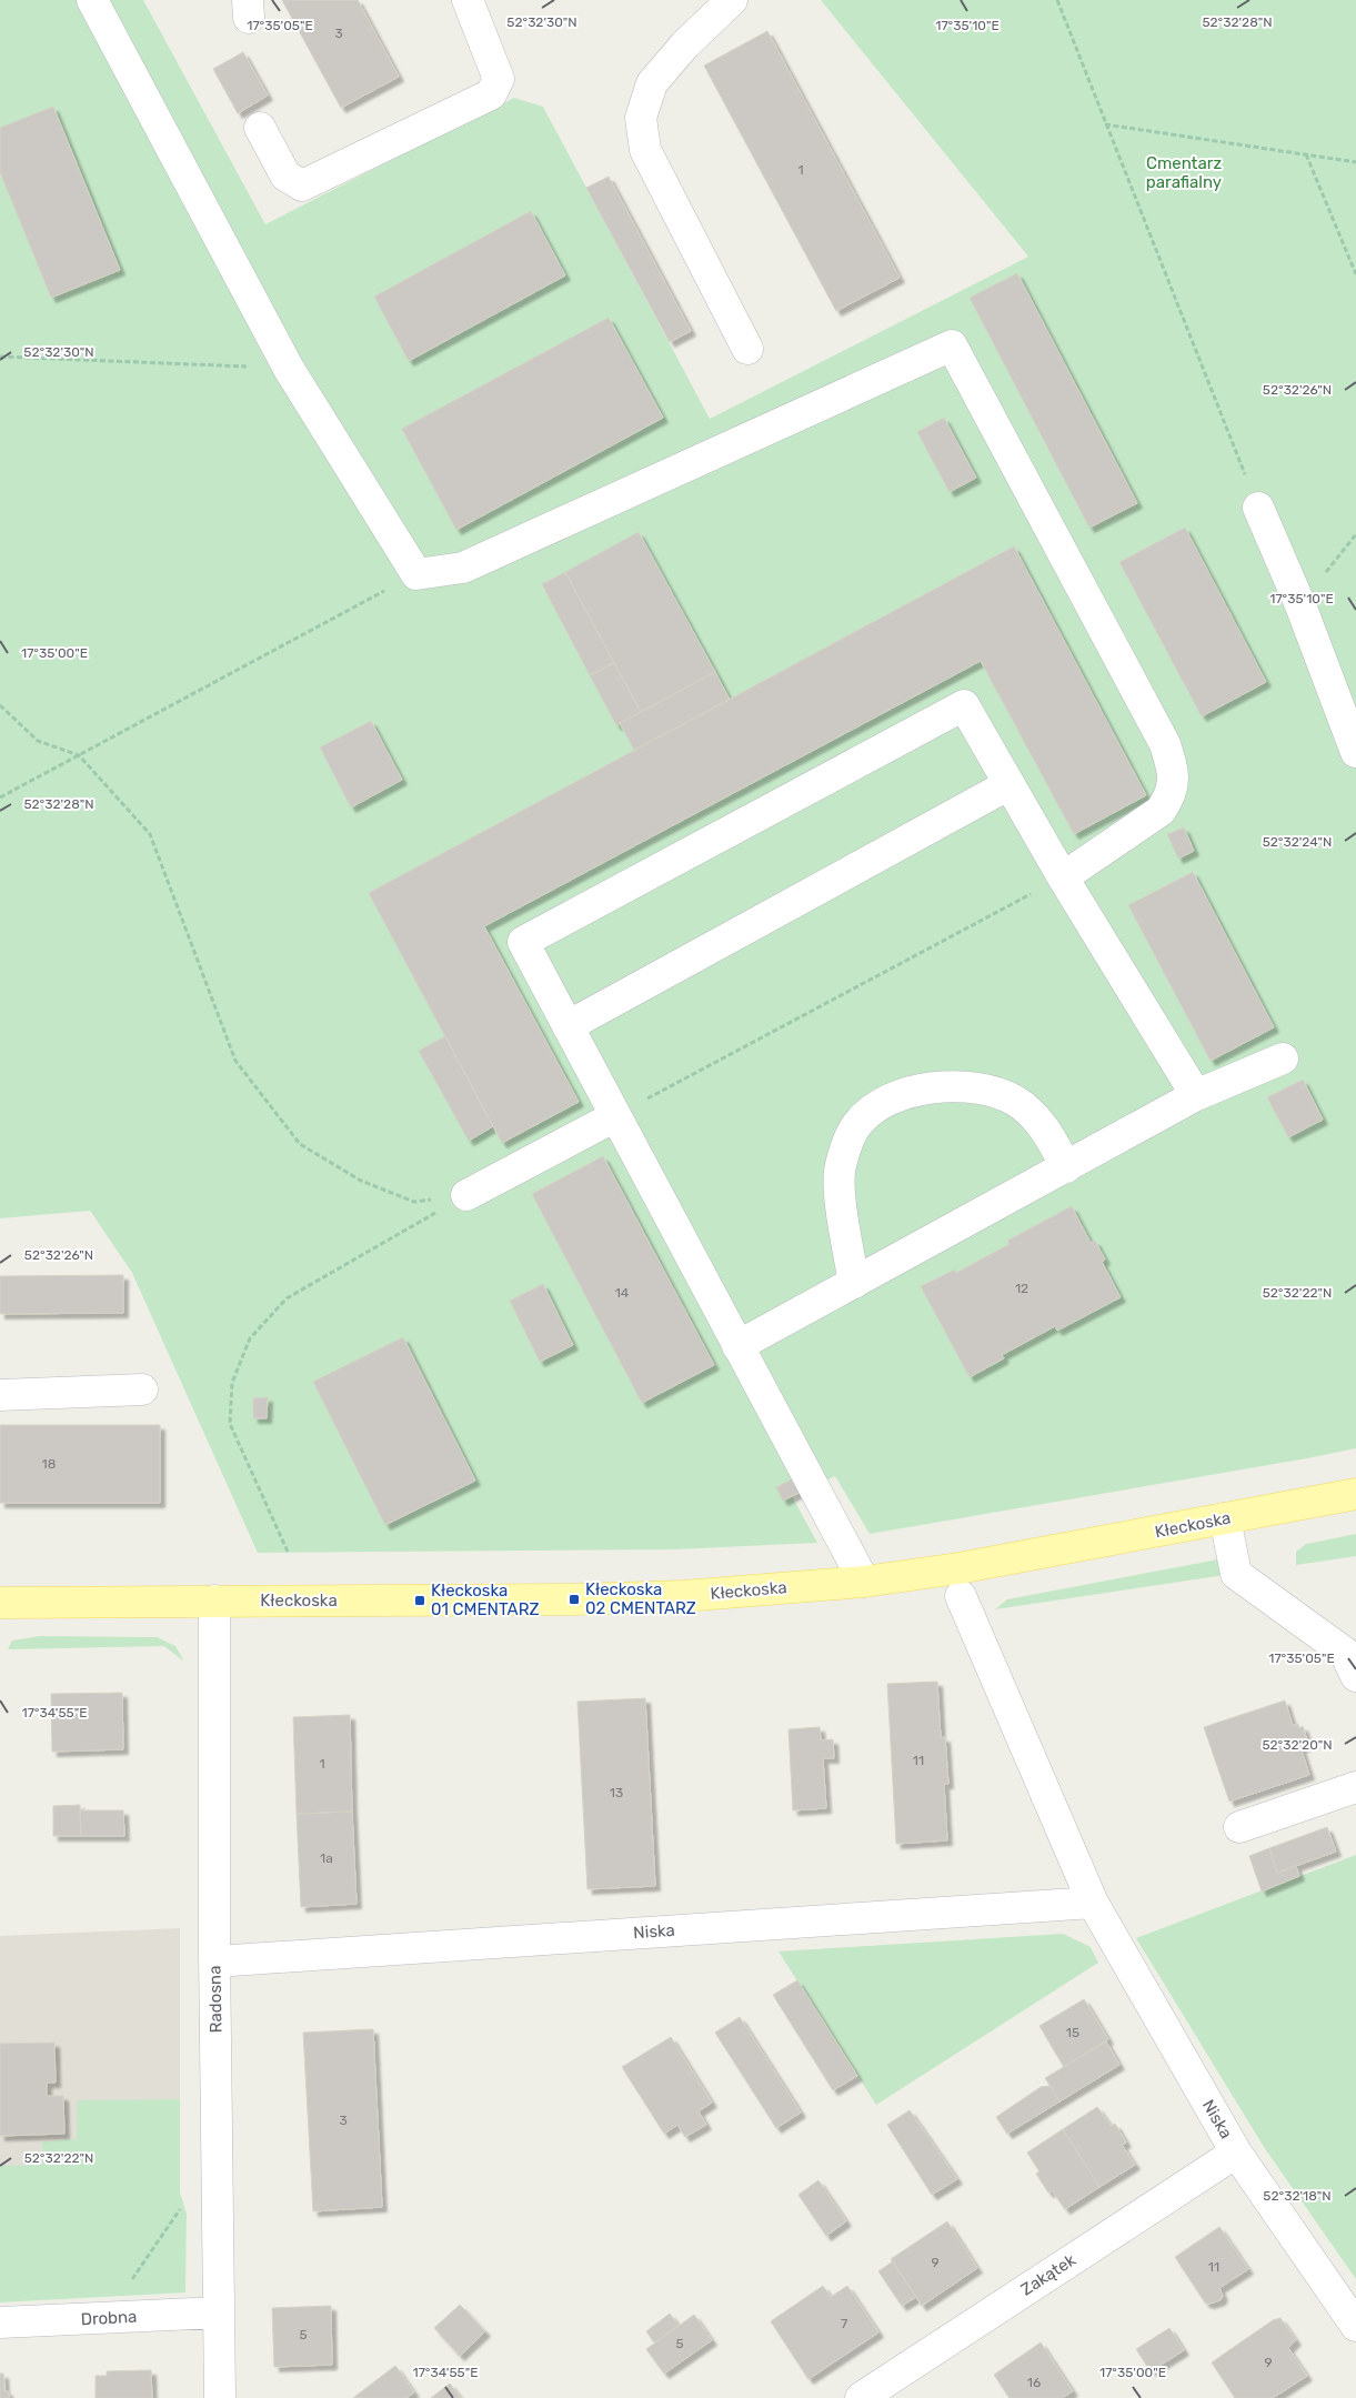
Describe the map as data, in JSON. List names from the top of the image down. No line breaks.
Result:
{"streets":{"main road":["Kłeckoska"],"street":["Niska","Radosna","Zakątek","Drobna"]},"crossings":[["Kłeckoska","Radosna"],["Niska","Radosna"],["Niska","Zakątek"],["Radosna","Drobna"]],"parks":["Cmentarz parafialny"],"places":{"transit":["Kłeckoska 02 CMENTARZ","Kłeckoska 01 CMENTARZ"]},"house_numbers":["3","1","12","14","18","11","1","13","1a","15","3","9","11","7","5","5","9","16"],"coordinates":["52°32'30\"N","52°32'28\"N","17°35'05\"E","17°35'10\"E","52°32'26\"N","17°35'00\"E","52°32'24\"N","52°32'22\"N","17°34'55\"E","52°32'20\"N","52°32'18\"N"]}
